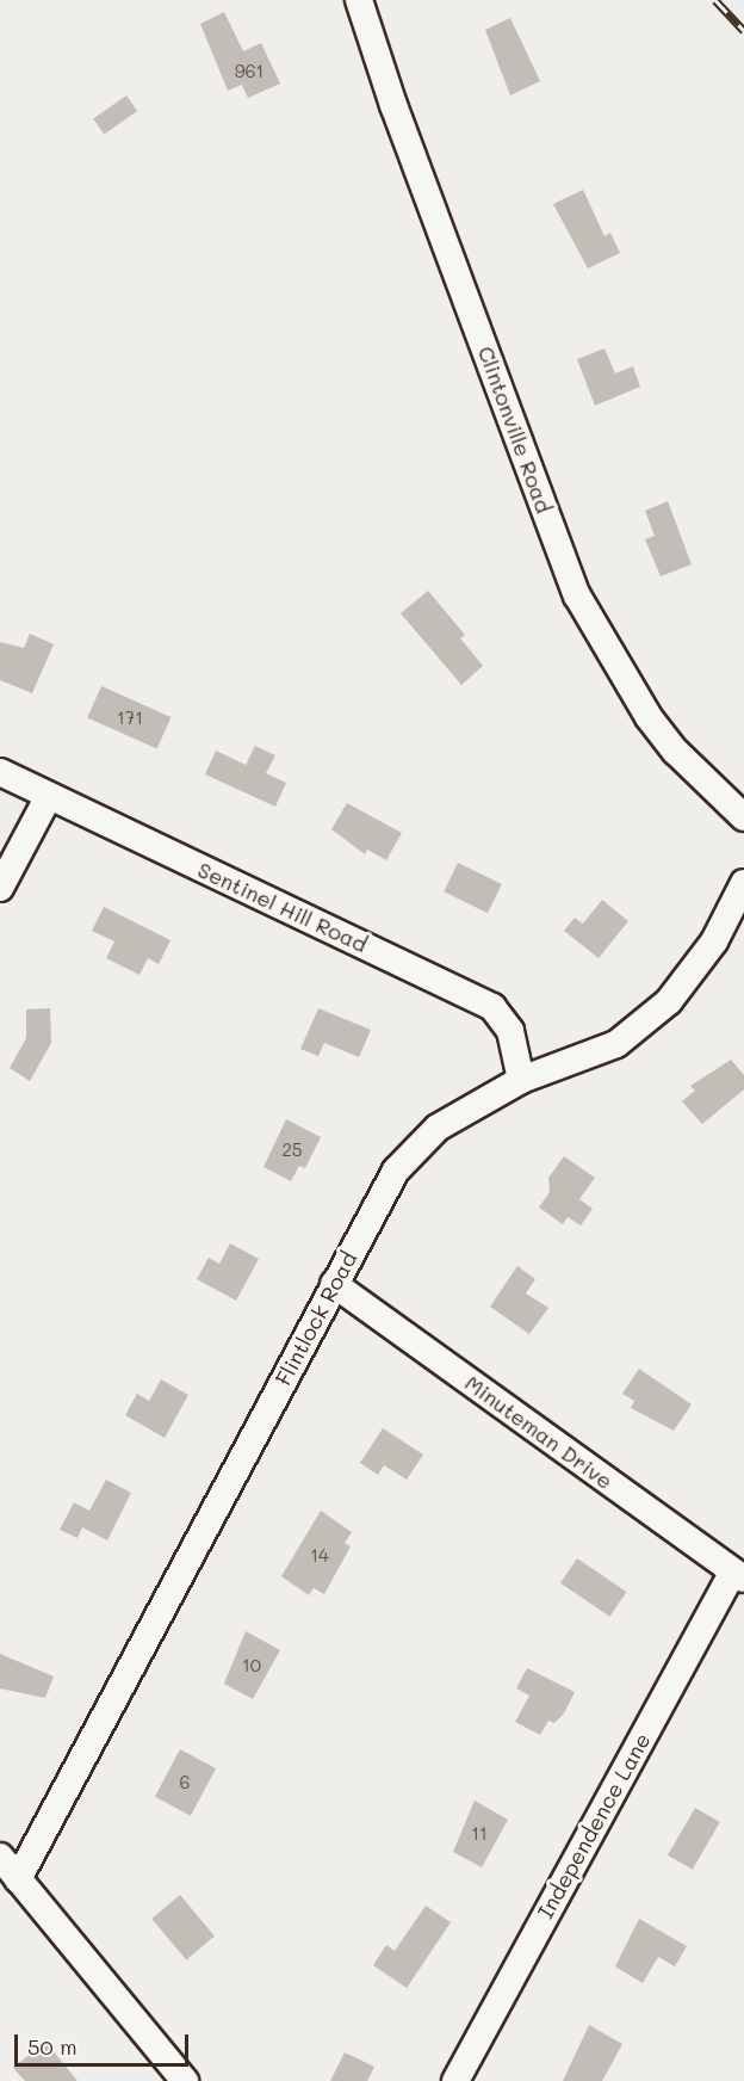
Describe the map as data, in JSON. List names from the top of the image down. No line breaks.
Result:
{"streets":{"street":["Clintonville Road","Sentinel Hill Road","Flintlock Road","Minuteman Drive","Independence Lane"]},"crossings":[["Sentinel Hill Road","Flintlock Road"],["Flintlock Road","Minuteman Drive"],["Minuteman Drive","Independence Lane"]],"house_numbers":["961","171","25","14","10","6","11"],"scale_bar":"50 m"}
